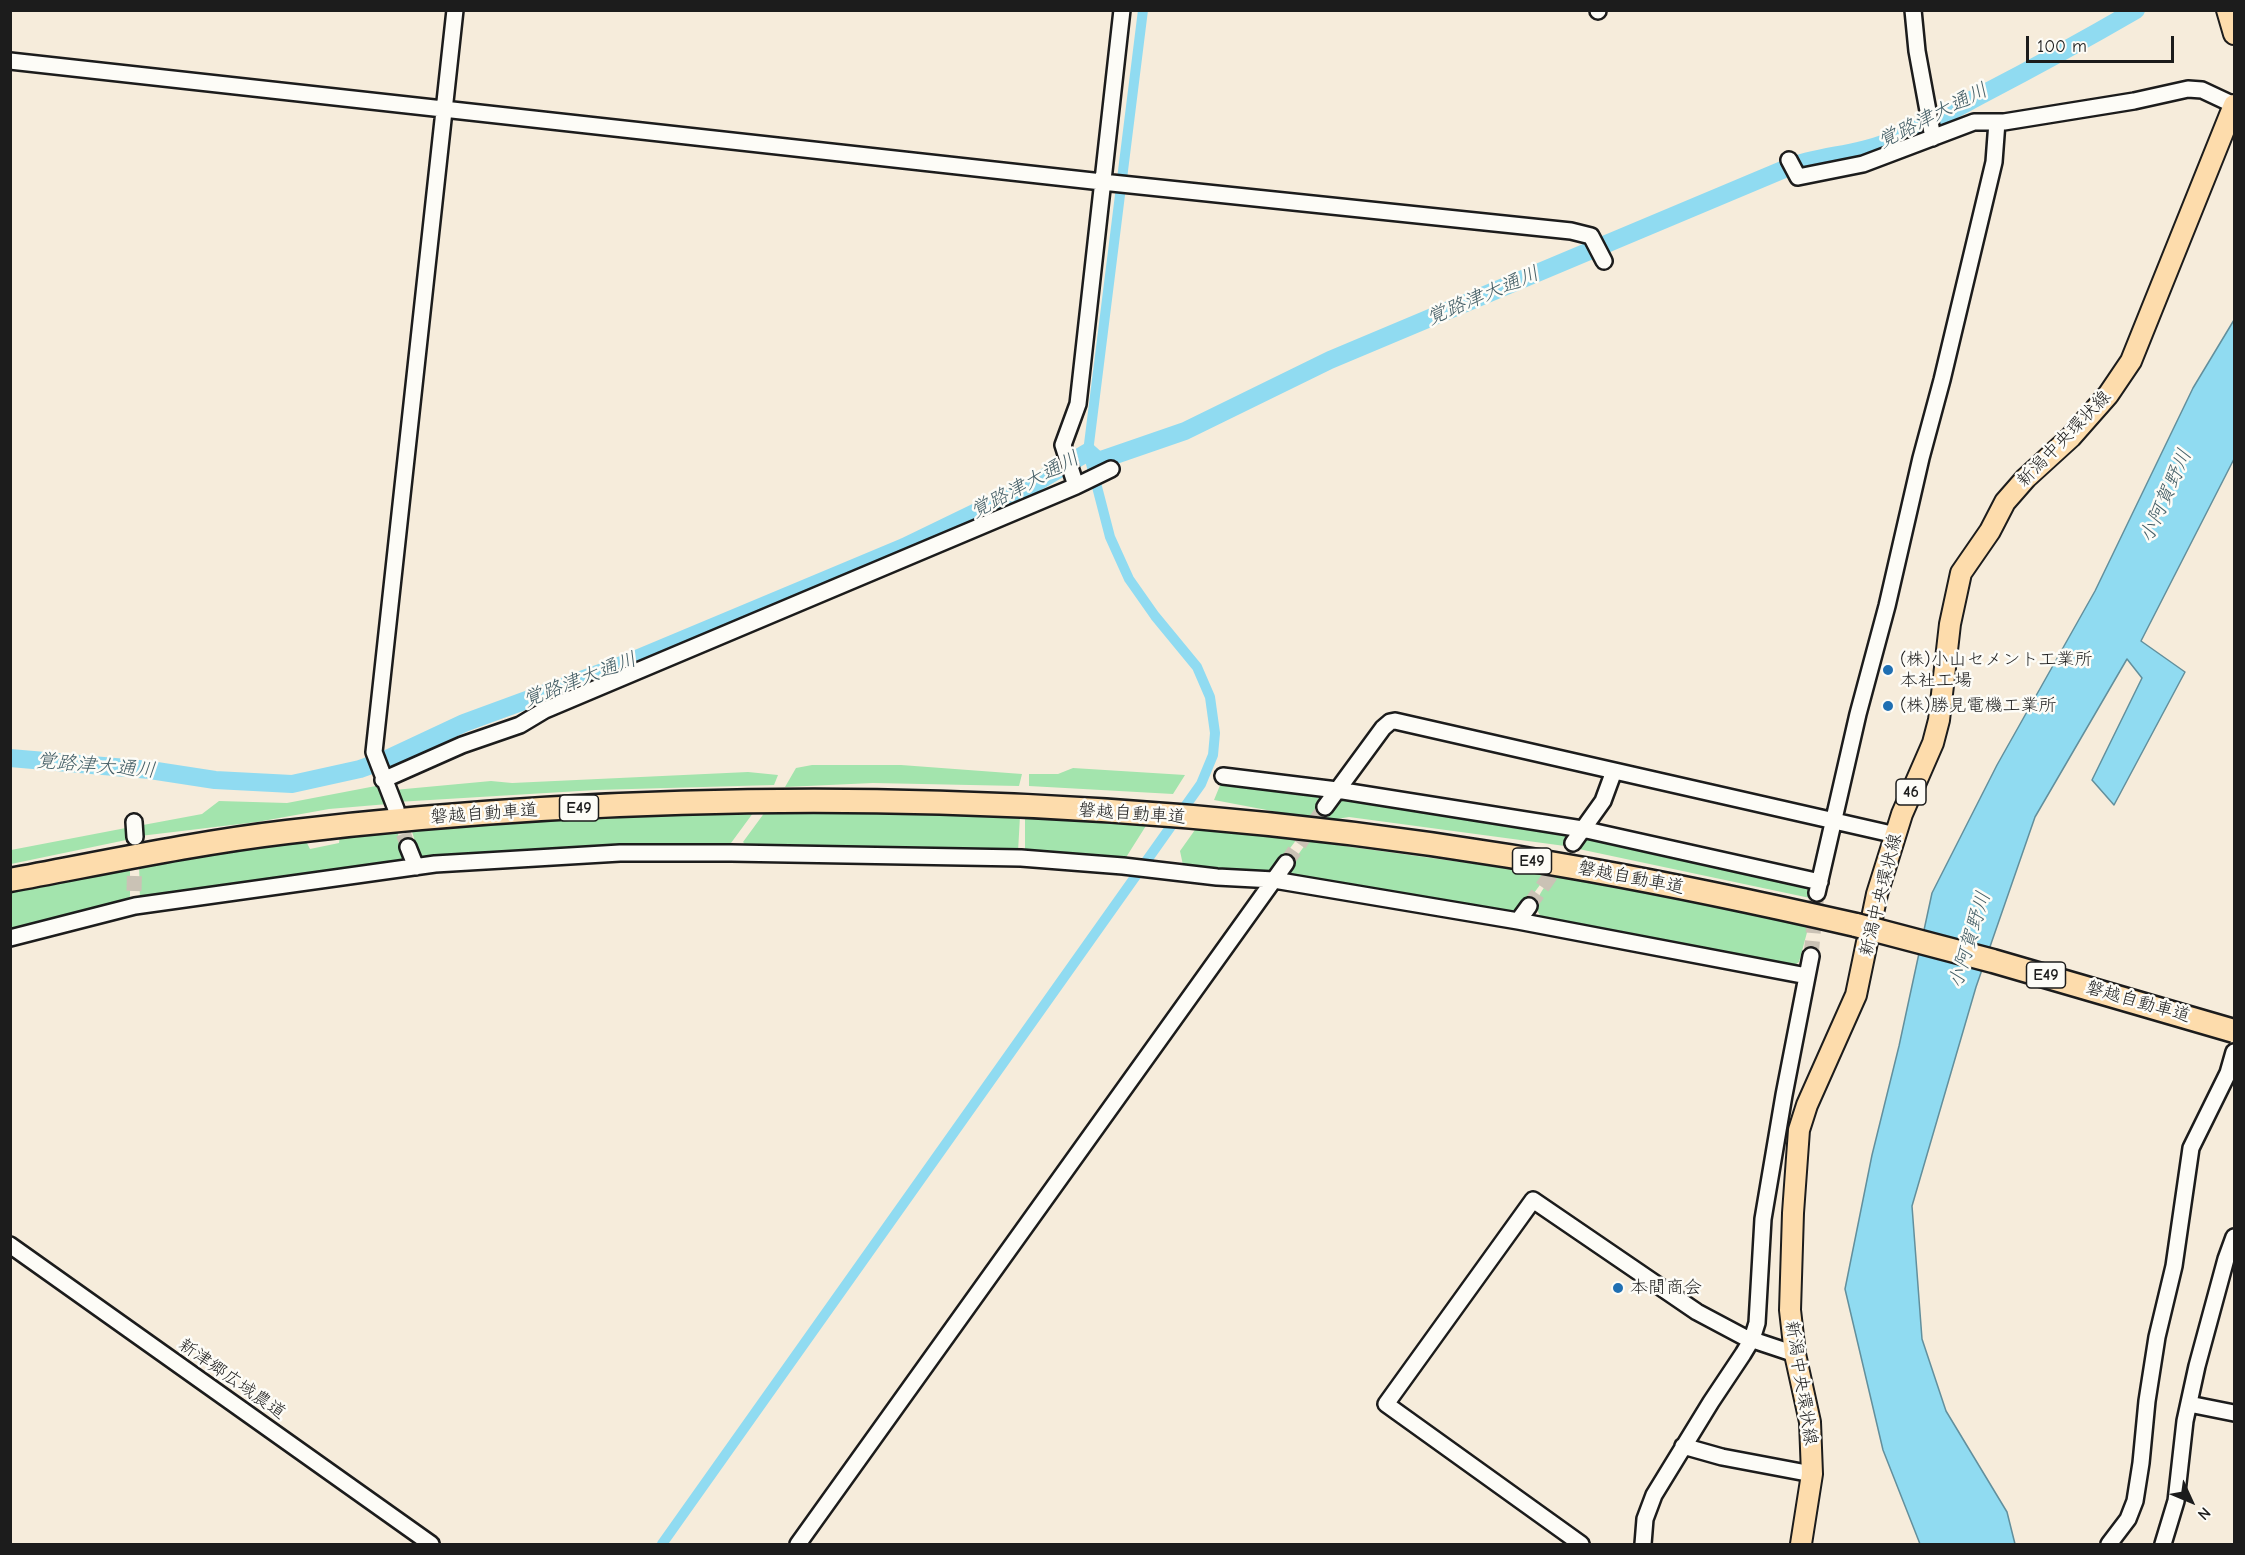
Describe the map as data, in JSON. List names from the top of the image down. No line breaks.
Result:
{"streets":{"highway":["E49","磐越自動車道"],"main road":["新潟中央環状線","46"],"street":["新津郷広域農道"]},"water":["覚路津大通川","小阿賀野川"],"places":["(株)小山セメント工業所 本社工場","(株)勝見電機工業所","本間商会"],"scale_bar":"100 m","north":"bottom right"}
